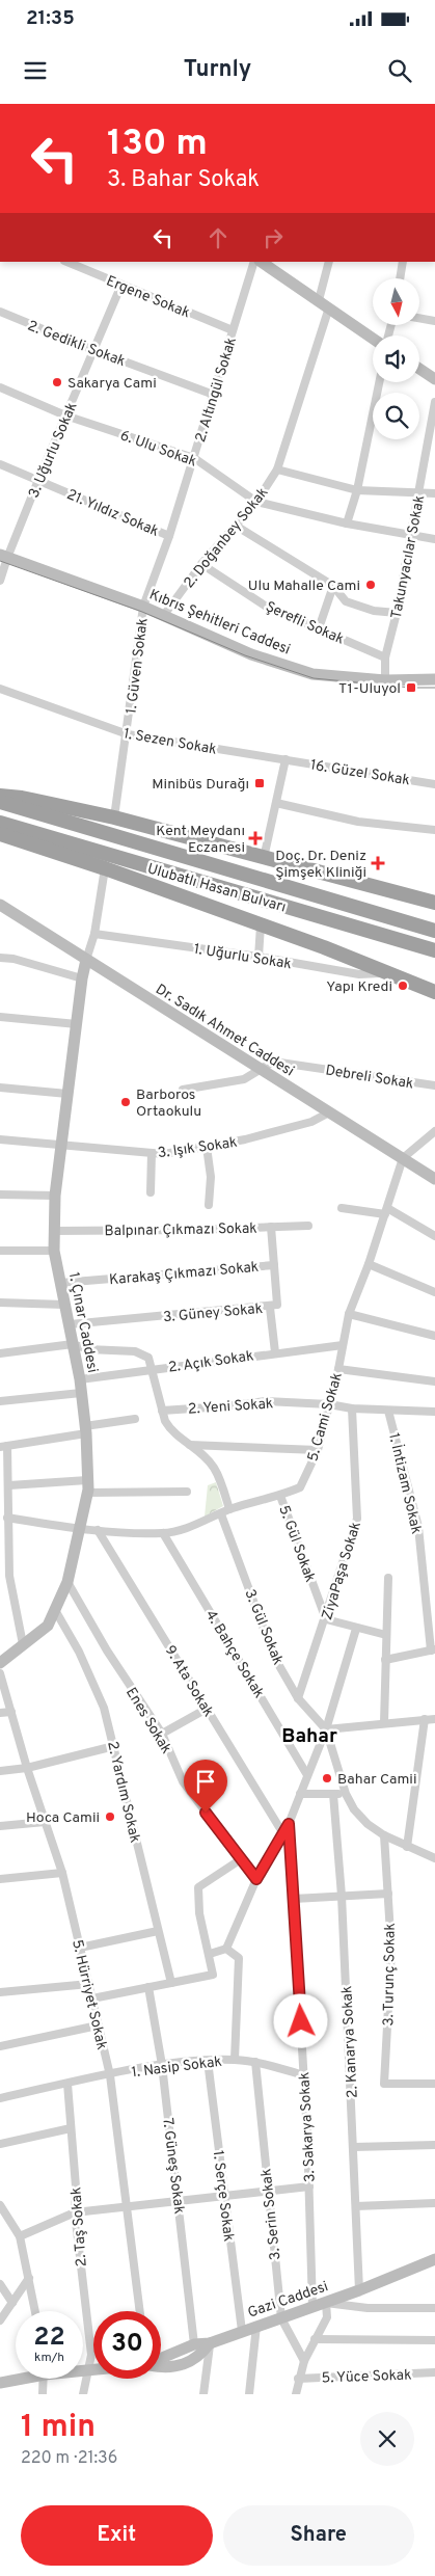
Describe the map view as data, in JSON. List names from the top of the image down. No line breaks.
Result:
{"streets":{"highway":["Ulubatlı Hasan Bulvarı"],"main road":["Kıbrıs Şehitleri Caddesi","Dr. Sadık Ahmet Caddesi","1. Çınar Caddesi","Gazi Caddesi"],"street":["Ergene Sokak","2. Gedikli Sokak","2. Altıngül Sokak","6. Ulu Sokak","3. Uğurlu Sokak","21. Yıldız Sokak","2. Doğanbey Sokak","Takunyacılar Sokak","Şerefli Sokak","1. Güven Sokak","1. Sezen Sokak","16. Güzel Sokak","1. Uğurlu Sokak","Debreli Sokak","3. Işık Sokak","Balpınar Çıkmazı Sokak","Karakaş Çıkmazı Sokak","3. Güney Sokak","2. Açık Sokak","2. Yeni Sokak","5. Cami Sokak","1. İntizam Sokak","5. Gül Sokak","ZiyaPaşa Sokak","3. Gül Sokak","4. Bahçe Sokak","9. Ata Sokak","Enes Sokak","2. Yardım Sokak","3. Turunç Sokak","5. Hürriyet Sokak","2. Kanarya Sokak","1. Nasip Sokak","3. Sakarya Sokak","7. Güneş Sokak","1. Serçe Sokak","3. Serin Sokak","2. Taş Sokak","5. Yüce Sokak"]},"crossings":[["Ergene Sokak","2. Altıngül Sokak"],["Ergene Sokak","3. Uğurlu Sokak"],["2. Gedikli Sokak","2. Altıngül Sokak"],["2. Gedikli Sokak","3. Uğurlu Sokak"],["2. Altıngül Sokak","6. Ulu Sokak"],["2. Altıngül Sokak","21. Yıldız Sokak"],["2. Altıngül Sokak","Kıbrıs Şehitleri Caddesi"],["2. Altıngül Sokak","1. Güven Sokak"],["6. Ulu Sokak","3. Uğurlu Sokak"],["6. Ulu Sokak","2. Doğanbey Sokak"],["6. Ulu Sokak","Takunyacılar Sokak"],["3. Uğurlu Sokak","21. Yıldız Sokak"],["3. Uğurlu Sokak","Kıbrıs Şehitleri Caddesi"],["2. Doğanbey Sokak","Kıbrıs Şehitleri Caddesi"],["2. Doğanbey Sokak","Şerefli Sokak"],["Takunyacılar Sokak","Kıbrıs Şehitleri Caddesi"],["Takunyacılar Sokak","Şerefli Sokak"],["Kıbrıs Şehitleri Caddesi","1. Güven Sokak"],["1. Güven Sokak","1. Sezen Sokak"],["1. Sezen Sokak","16. Güzel Sokak"],["Dr. Sadık Ahmet Caddesi","Debreli Sokak"],["Dr. Sadık Ahmet Caddesi","3. Işık Sokak"],["Dr. Sadık Ahmet Caddesi","1. Çınar Caddesi"],["Dr. Sadık Ahmet Caddesi","5. Cami Sokak"],["3. Işık Sokak","1. Çınar Caddesi"],["Balpınar Çıkmazı Sokak","3. Güney Sokak"],["Balpınar Çıkmazı Sokak","1. Çınar Caddesi"],["Karakaş Çıkmazı Sokak","3. Güney Sokak"],["Karakaş Çıkmazı Sokak","1. Çınar Caddesi"],["3. Güney Sokak","1. Çınar Caddesi"],["1. Çınar Caddesi","2. Açık Sokak"],["1. Çınar Caddesi","5. Cami Sokak"],["1. Çınar Caddesi","Enes Sokak"],["1. Çınar Caddesi","2. Yardım Sokak"],["2. Açık Sokak","5. Cami Sokak"],["2. Yeni Sokak","5. Cami Sokak"],["2. Yeni Sokak","1. İntizam Sokak"],["2. Yeni Sokak","ZiyaPaşa Sokak"],["5. Cami Sokak","5. Gül Sokak"],["5. Cami Sokak","3. Gül Sokak"],["5. Cami Sokak","4. Bahçe Sokak"],["5. Cami Sokak","9. Ata Sokak"],["5. Gül Sokak","ZiyaPaşa Sokak"],["ZiyaPaşa Sokak","3. Gül Sokak"],["5. Hürriyet Sokak","1. Nasip Sokak"],["2. Kanarya Sokak","Gazi Caddesi"],["1. Nasip Sokak","3. Sakarya Sokak"],["1. Nasip Sokak","7. Güneş Sokak"],["1. Nasip Sokak","1. Serçe Sokak"],["1. Nasip Sokak","3. Serin Sokak"],["1. Nasip Sokak","2. Taş Sokak"],["3. Sakarya Sokak","Gazi Caddesi"],["7. Güneş Sokak","Gazi Caddesi"],["1. Serçe Sokak","Gazi Caddesi"],["3. Serin Sokak","Gazi Caddesi"]],"districts":["Bahar"],"places":{"other":["Sakarya Cami","Ulu Mahalle Cami","Yapı Kredi","Barboros Ortaokulu","Bahar Camii","Hoca Camii"],"transit":["T1-Uluyol","Minibüs Durağı"],"health":["Kent Meydanı Eczanesi","Doç. Dr. Deniz Şimşek Kliniği"]},"north":"bottom","page":{"status":"21:35","header":"Turnly","turn":["130 m","3. Bahar Sokak"],"speed":"22 km/h","limit":"30","heading":["1 min","220 m · 21:36"],"buttons":["Exit","Share"]}}
